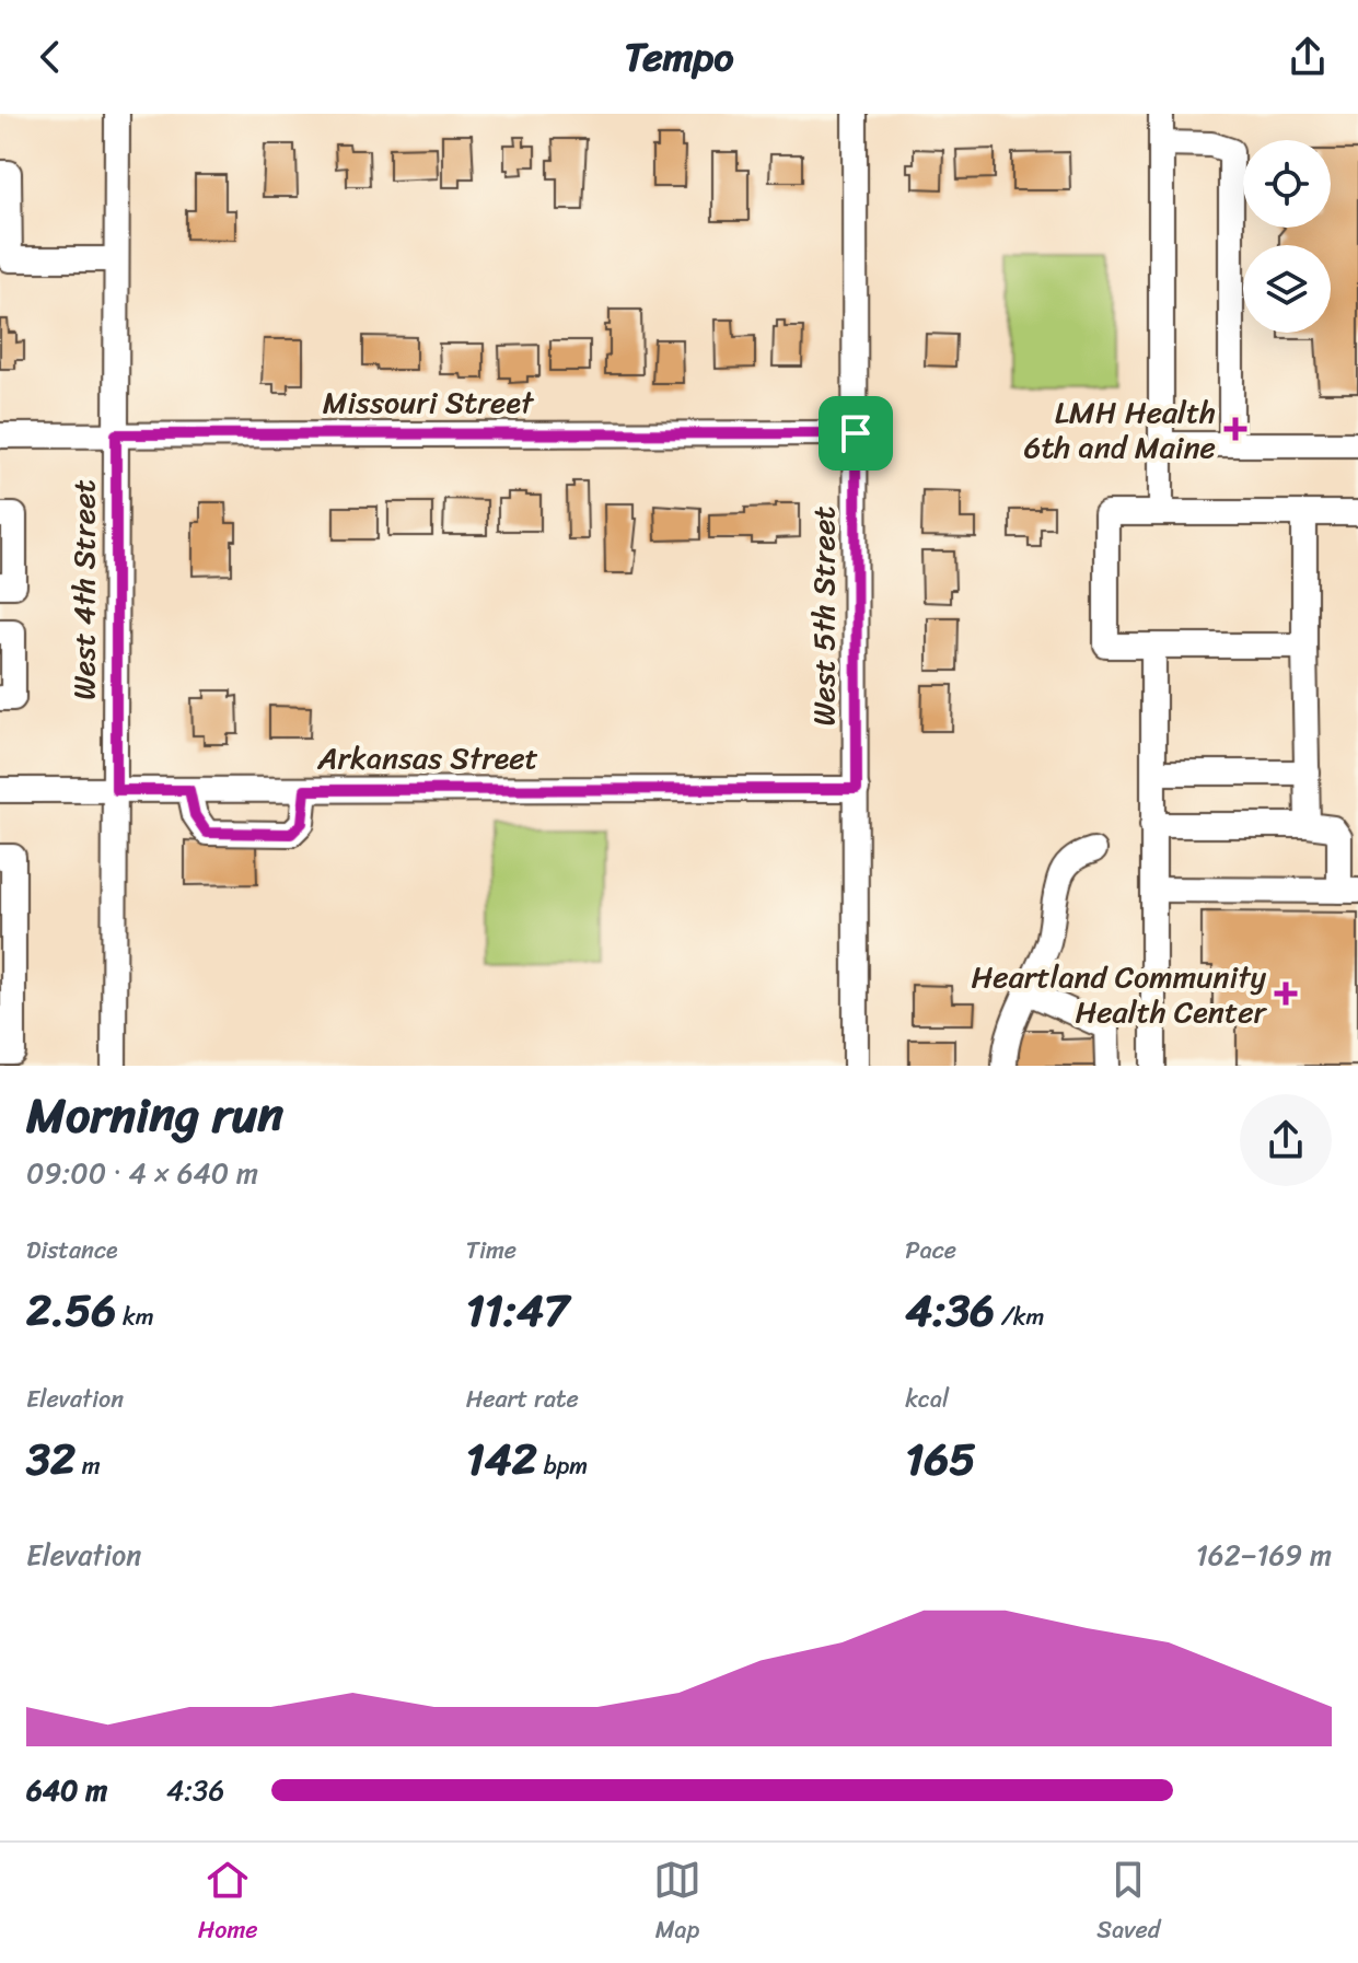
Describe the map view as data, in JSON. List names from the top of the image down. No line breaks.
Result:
{"streets":{"street":["Missouri Street","West 4th Street","West 5th Street","Arkansas Street"]},"crossings":[["Missouri Street","West 4th Street"],["Missouri Street","West 5th Street"],["West 4th Street","Arkansas Street"],["West 5th Street","Arkansas Street"]],"places":{"health":["LMH Health 6th and Maine","Heartland Community Health Center"]},"page":{"header":"Tempo","heading":["Morning run","09:00 · 4 × 640 m"],"stats":[["Distance","2.56 km"],["Time","11:47"],["Pace","4:36 /km"],["Elevation","32 m"],["Heart rate","142 bpm"],["kcal","165"]],"chart":["Elevation","162–169 m"],"list":[{"name":"640 m","note":"4:36"}],"tabs":["Home","Map","Saved"]}}
